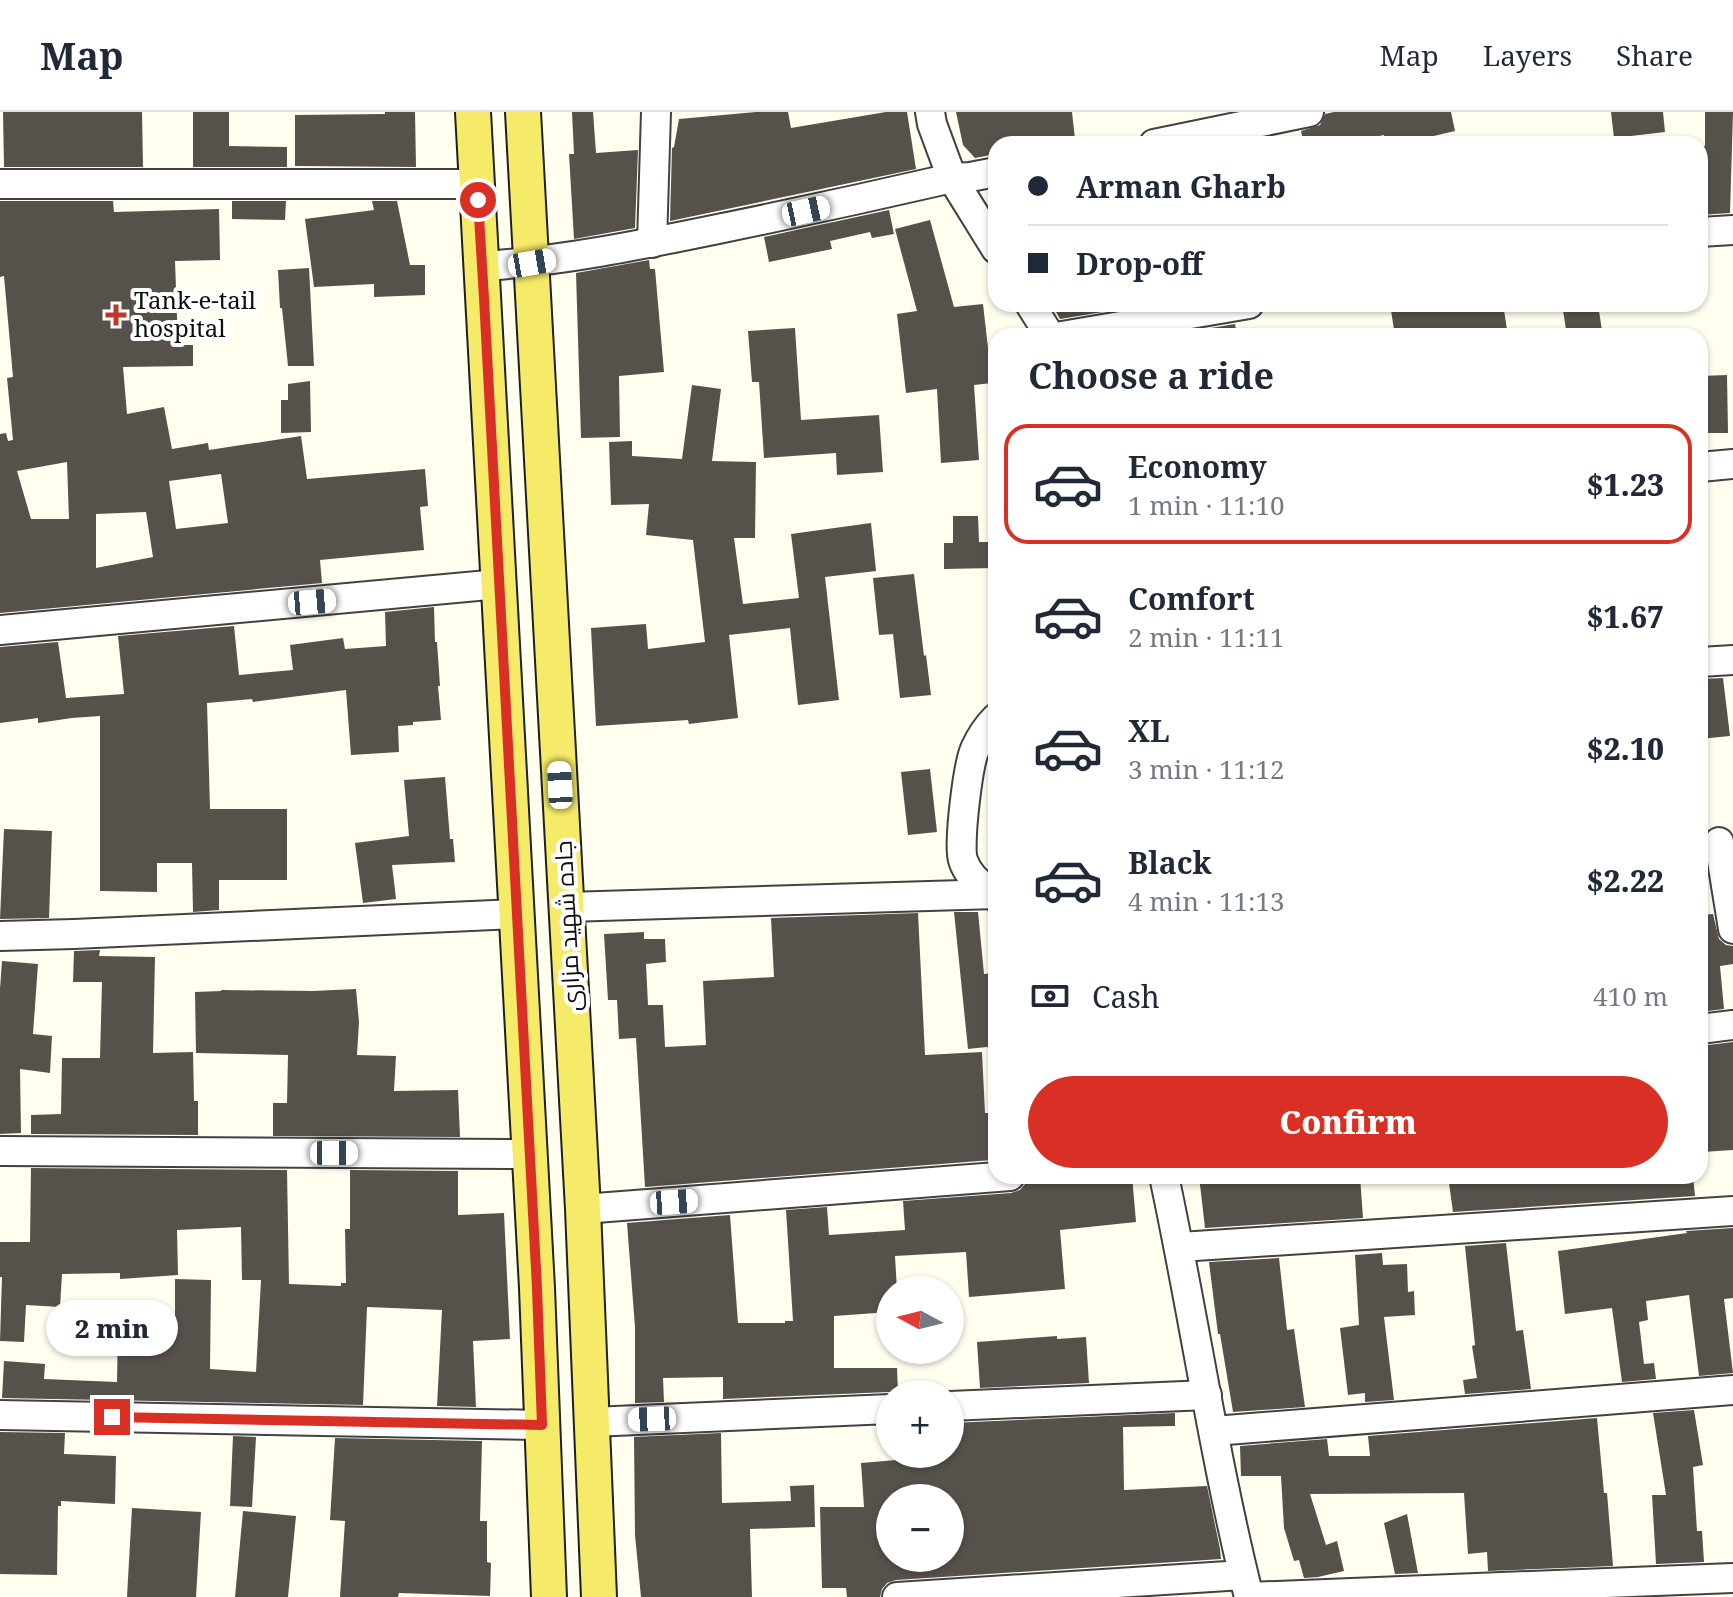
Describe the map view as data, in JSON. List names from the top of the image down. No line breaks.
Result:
{"streets":{"main road":["جاده شهید مزاری"]},"places":{"health":["Tank-e-tail hospital"]},"north":"left","page":{"header":"Map","nav":["Map","Layers","Share"],"banner":["Arman Gharb","Drop-off"],"heading":"Choose a ride","list":[{"name":"Economy","note":"1 min · 11:10","value":"$1.23"},{"name":"Comfort","note":"2 min · 11:11","value":"$1.67"},{"name":"XL","note":"3 min · 11:12","value":"$2.10"},{"name":"Black","note":"4 min · 11:13","value":"$2.22"}],"pay":["Cash","410 m"],"buttons":"Confirm","map_buttons":["+","−"],"bubble":"2 min"}}
